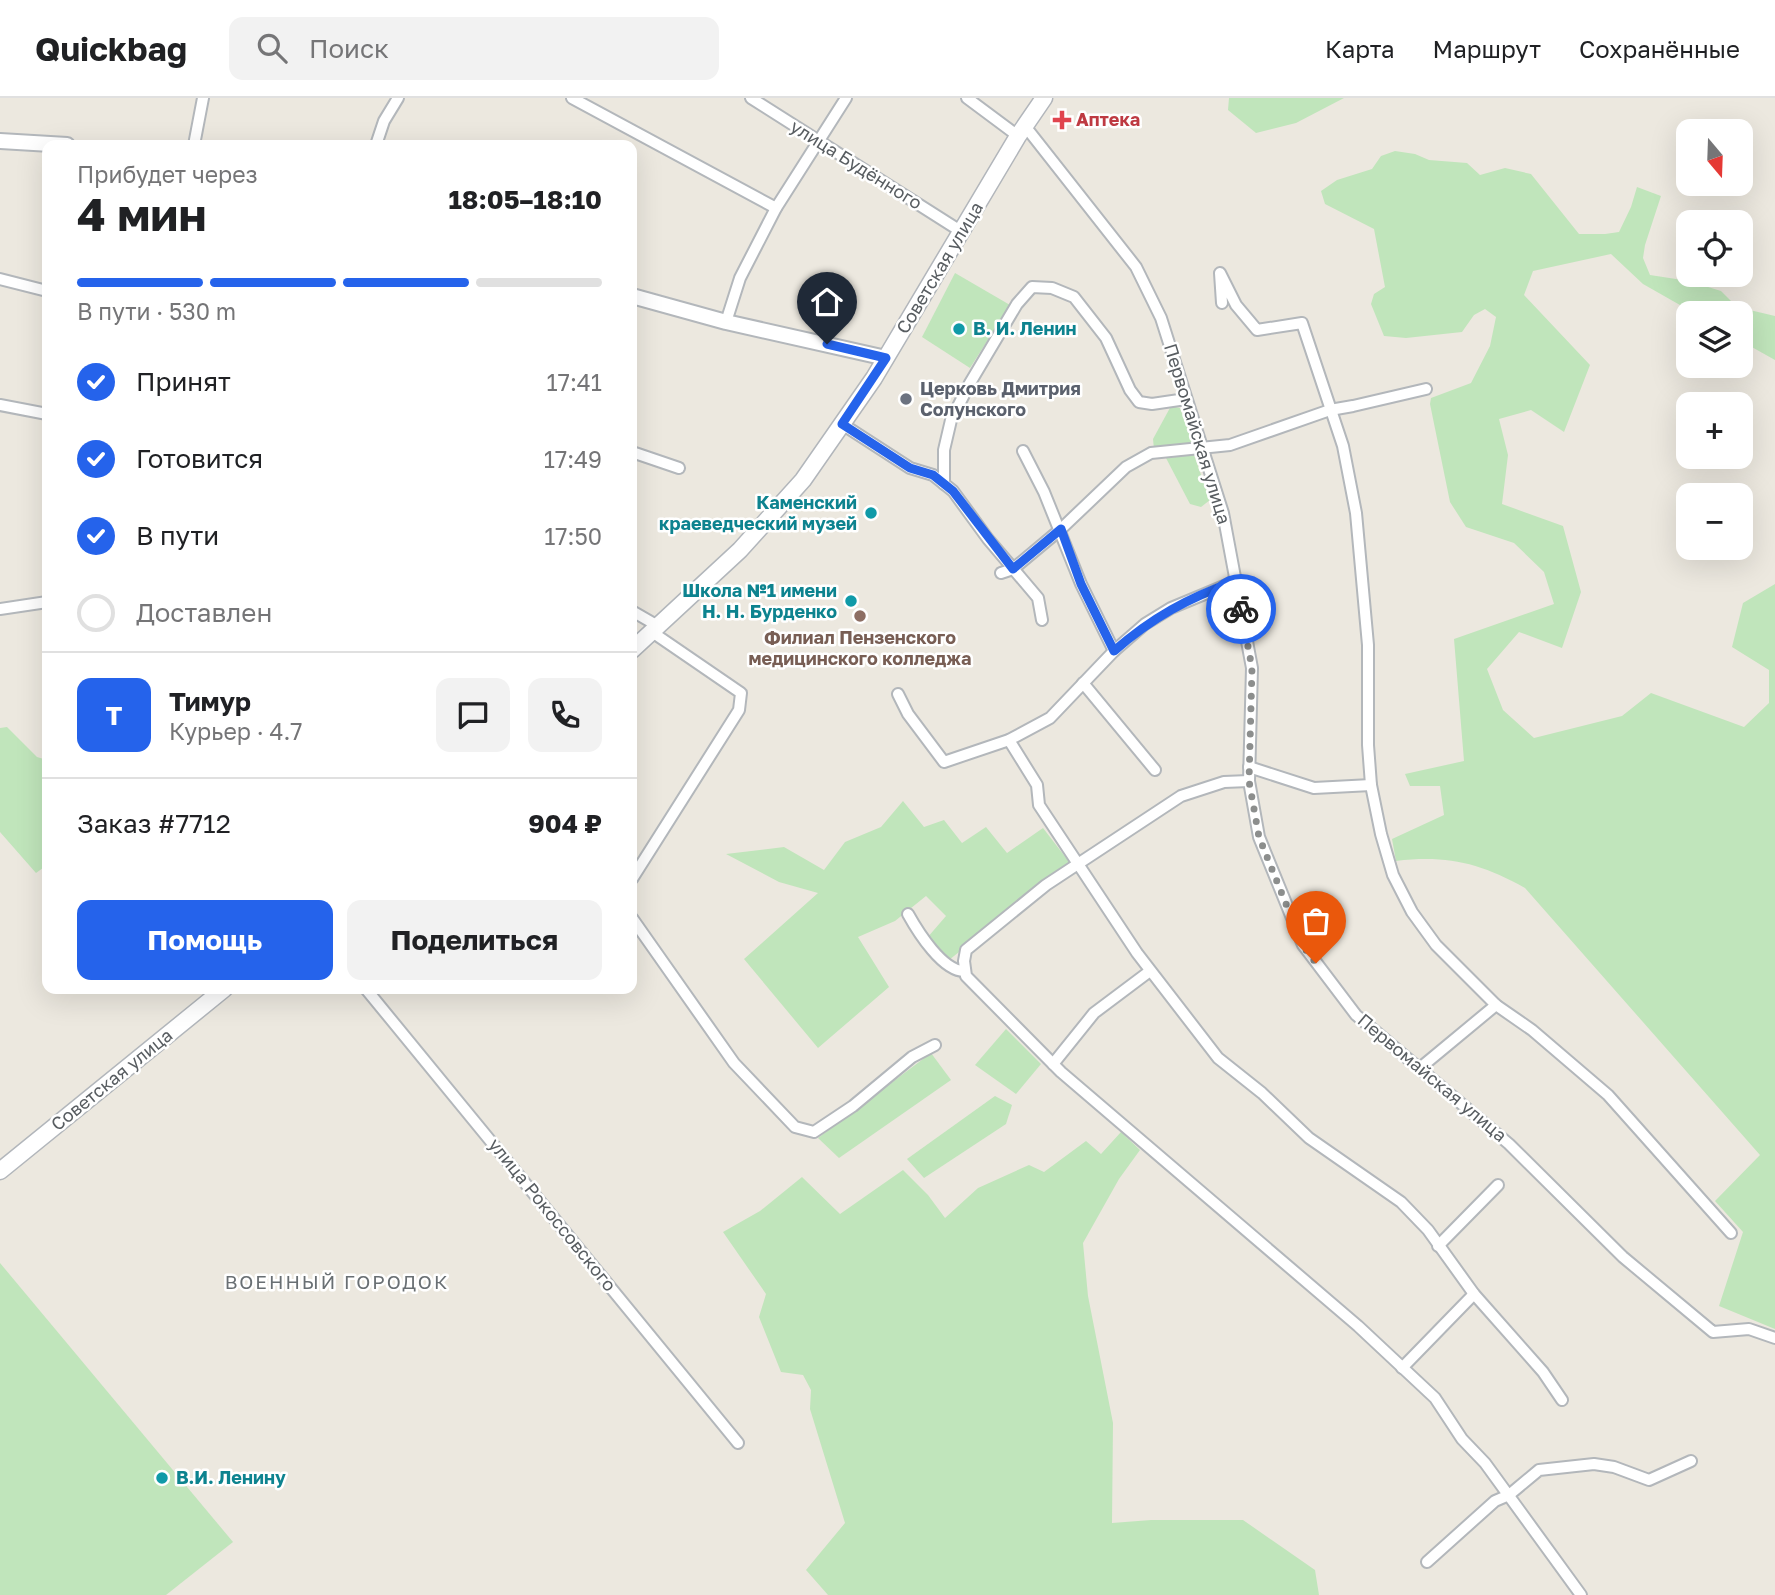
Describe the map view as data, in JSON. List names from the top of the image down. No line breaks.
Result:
{"streets":{"main road":["Советская улица"],"street":["улица Будённого","Первомайская улица","улица Рокоссовского"]},"crossings":[["улица Будённого","Советская улица"],["Советская улица","Первомайская улица"]],"districts":["ВОЕННЫЙ ГОРОДОК"],"places":{"health":["Аптека"],"other":["В. И. Ленин","Церковь Дмитрия Солунского","Каменский краеведческий музей","Школа №1 имени Н. Н. Бурденко","Филиал Пензенского медицинского колледжа","В.И. Ленину"]},"north":"bottom","page":{"header":"Quickbag","search":"Поиск","nav":["Карта","Маршрут","Сохранённые"],"map_buttons":["+","−"],"heading":["4 мин","Прибудет через","18:05–18:10"],"panel":["Тимур","Курьер · 4.7","Заказ #7712","904 ₽"],"bar":"В пути · 530 m","list":[["Принят","17:41"],["Готовится","17:49"],["В пути","17:50"],"Доставлен"],"round":"Т","buttons":["Помощь","Поделиться"]}}
